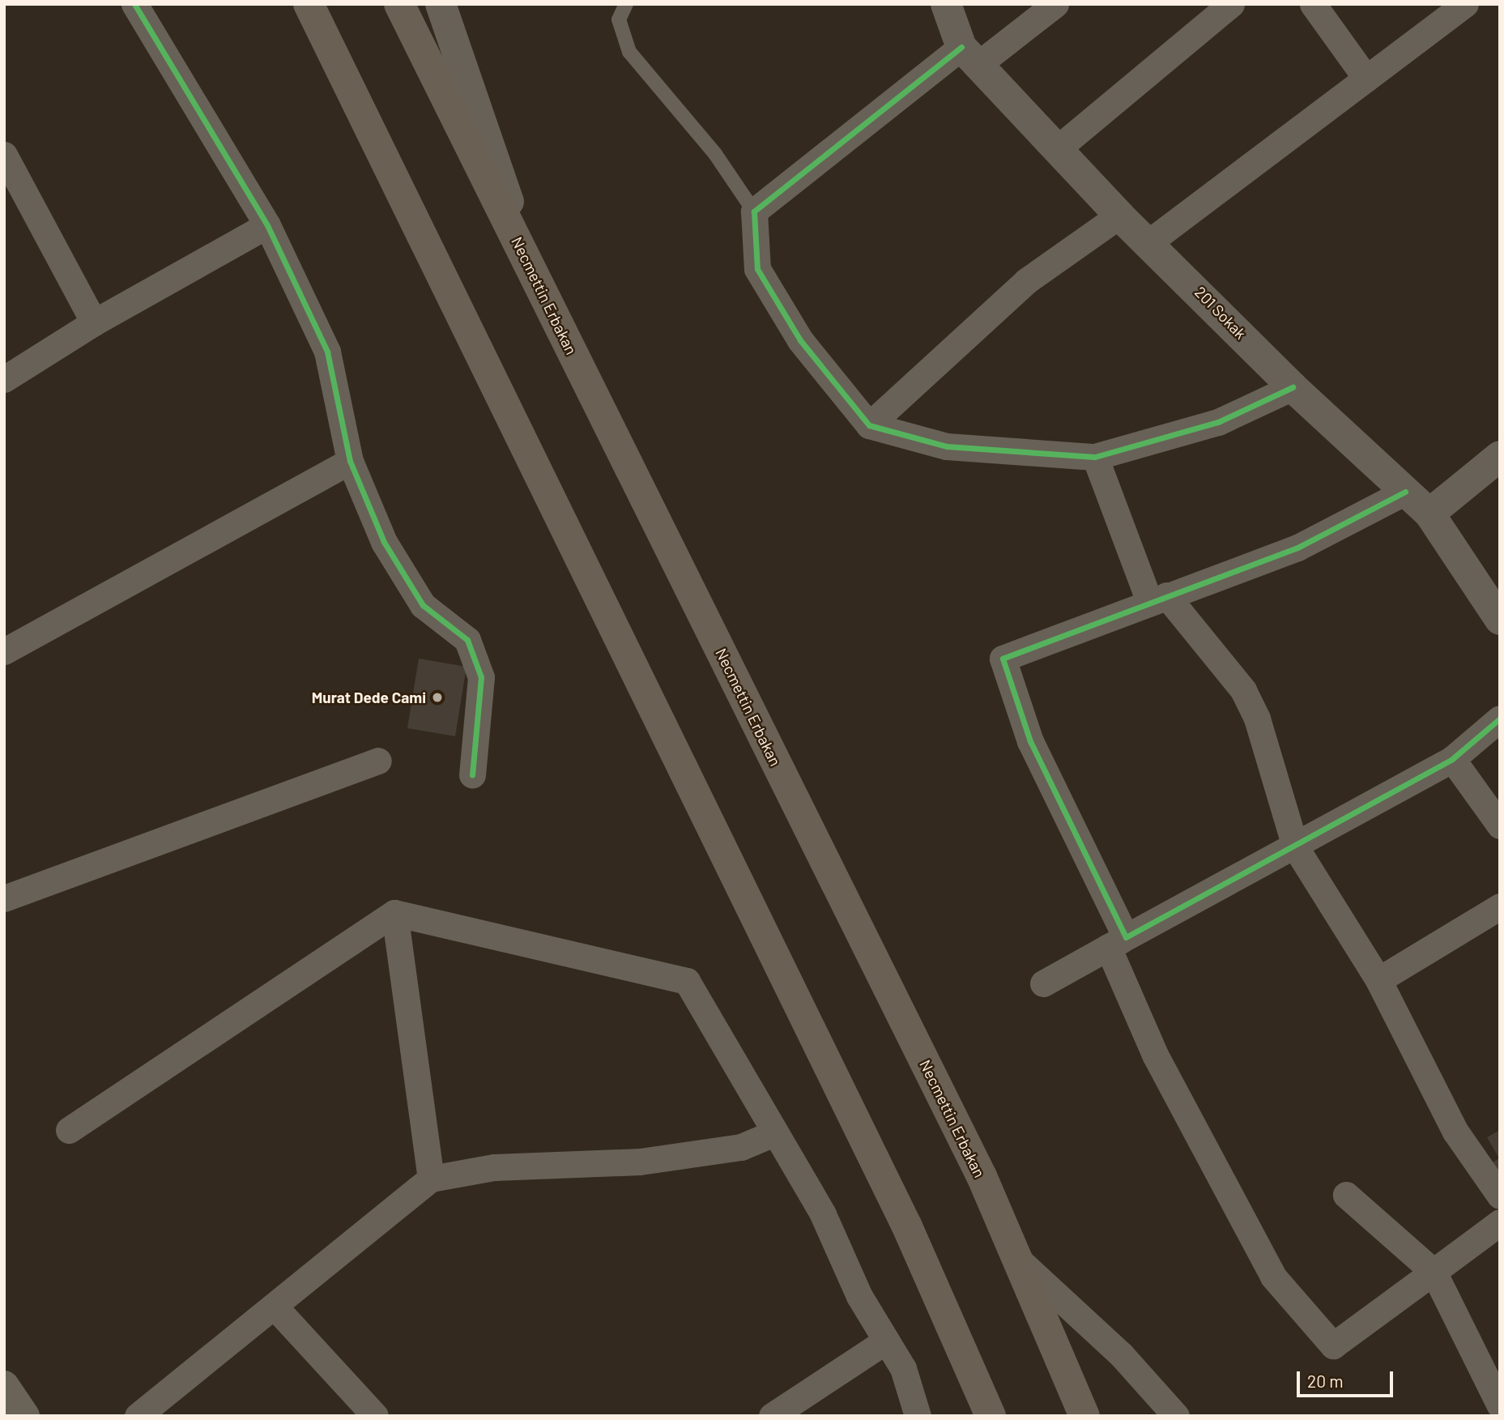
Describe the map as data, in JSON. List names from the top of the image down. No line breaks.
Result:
{"streets":{"main road":["Necmettin Erbakan"],"street":["201 Sokak"]},"places":["Murat Dede Cami"],"scale_bar":"20 m"}
